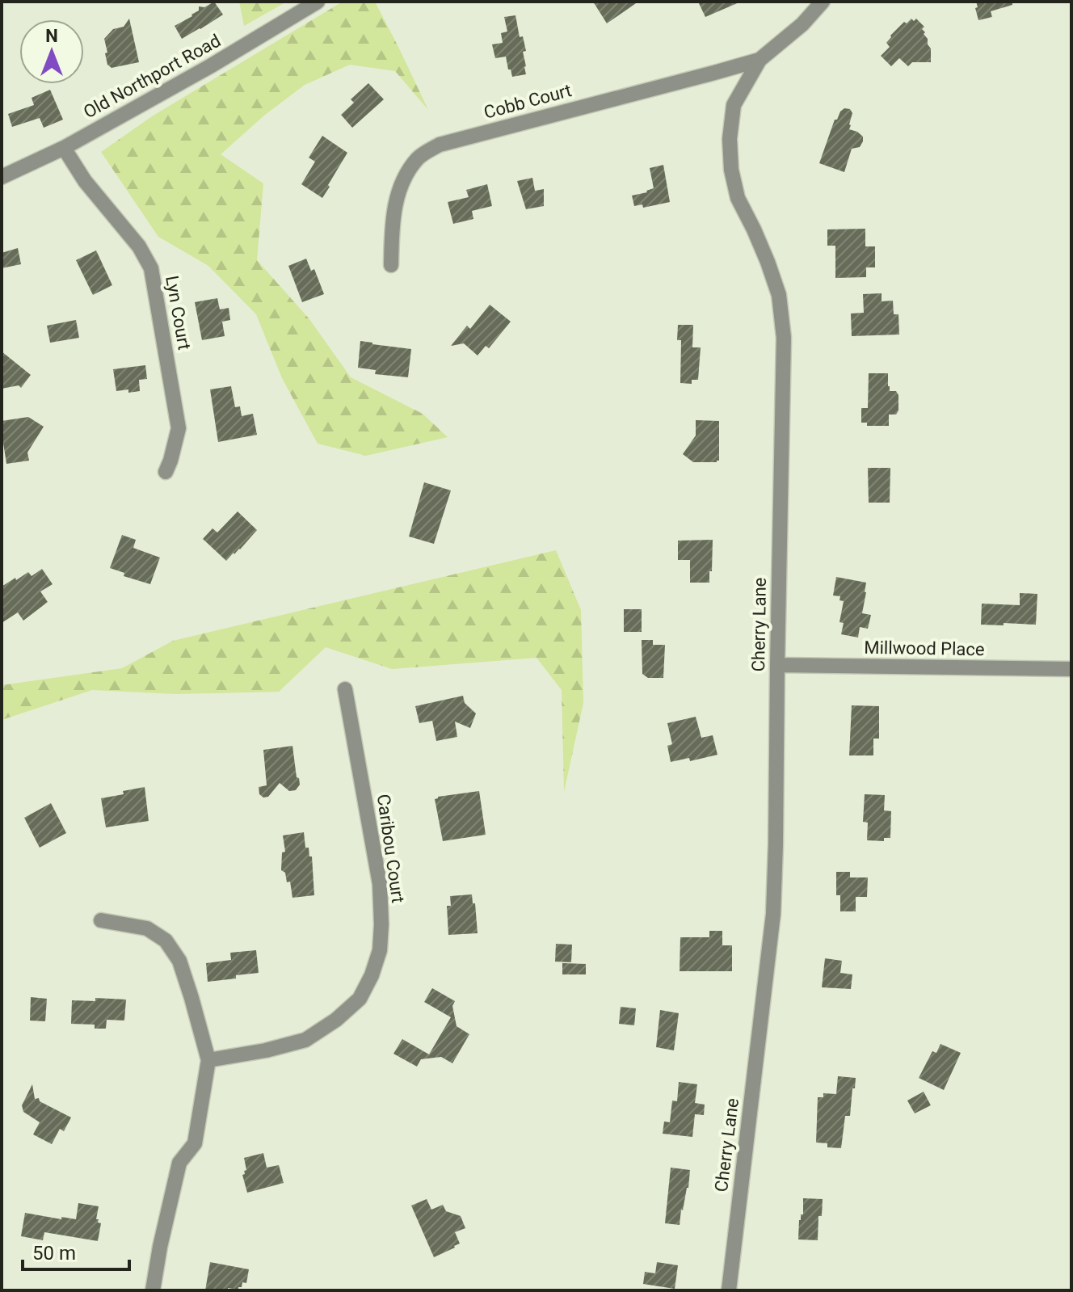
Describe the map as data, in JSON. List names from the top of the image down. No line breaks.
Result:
{"streets":{"street":["Old Northport Road","Cobb Court","Lyn Court","Cherry Lane","Millwood Place","Caribou Court"]},"crossings":[["Old Northport Road","Lyn Court"],["Cobb Court","Cherry Lane"],["Cherry Lane","Millwood Place"]],"scale_bar":"50 m","north":"top"}
